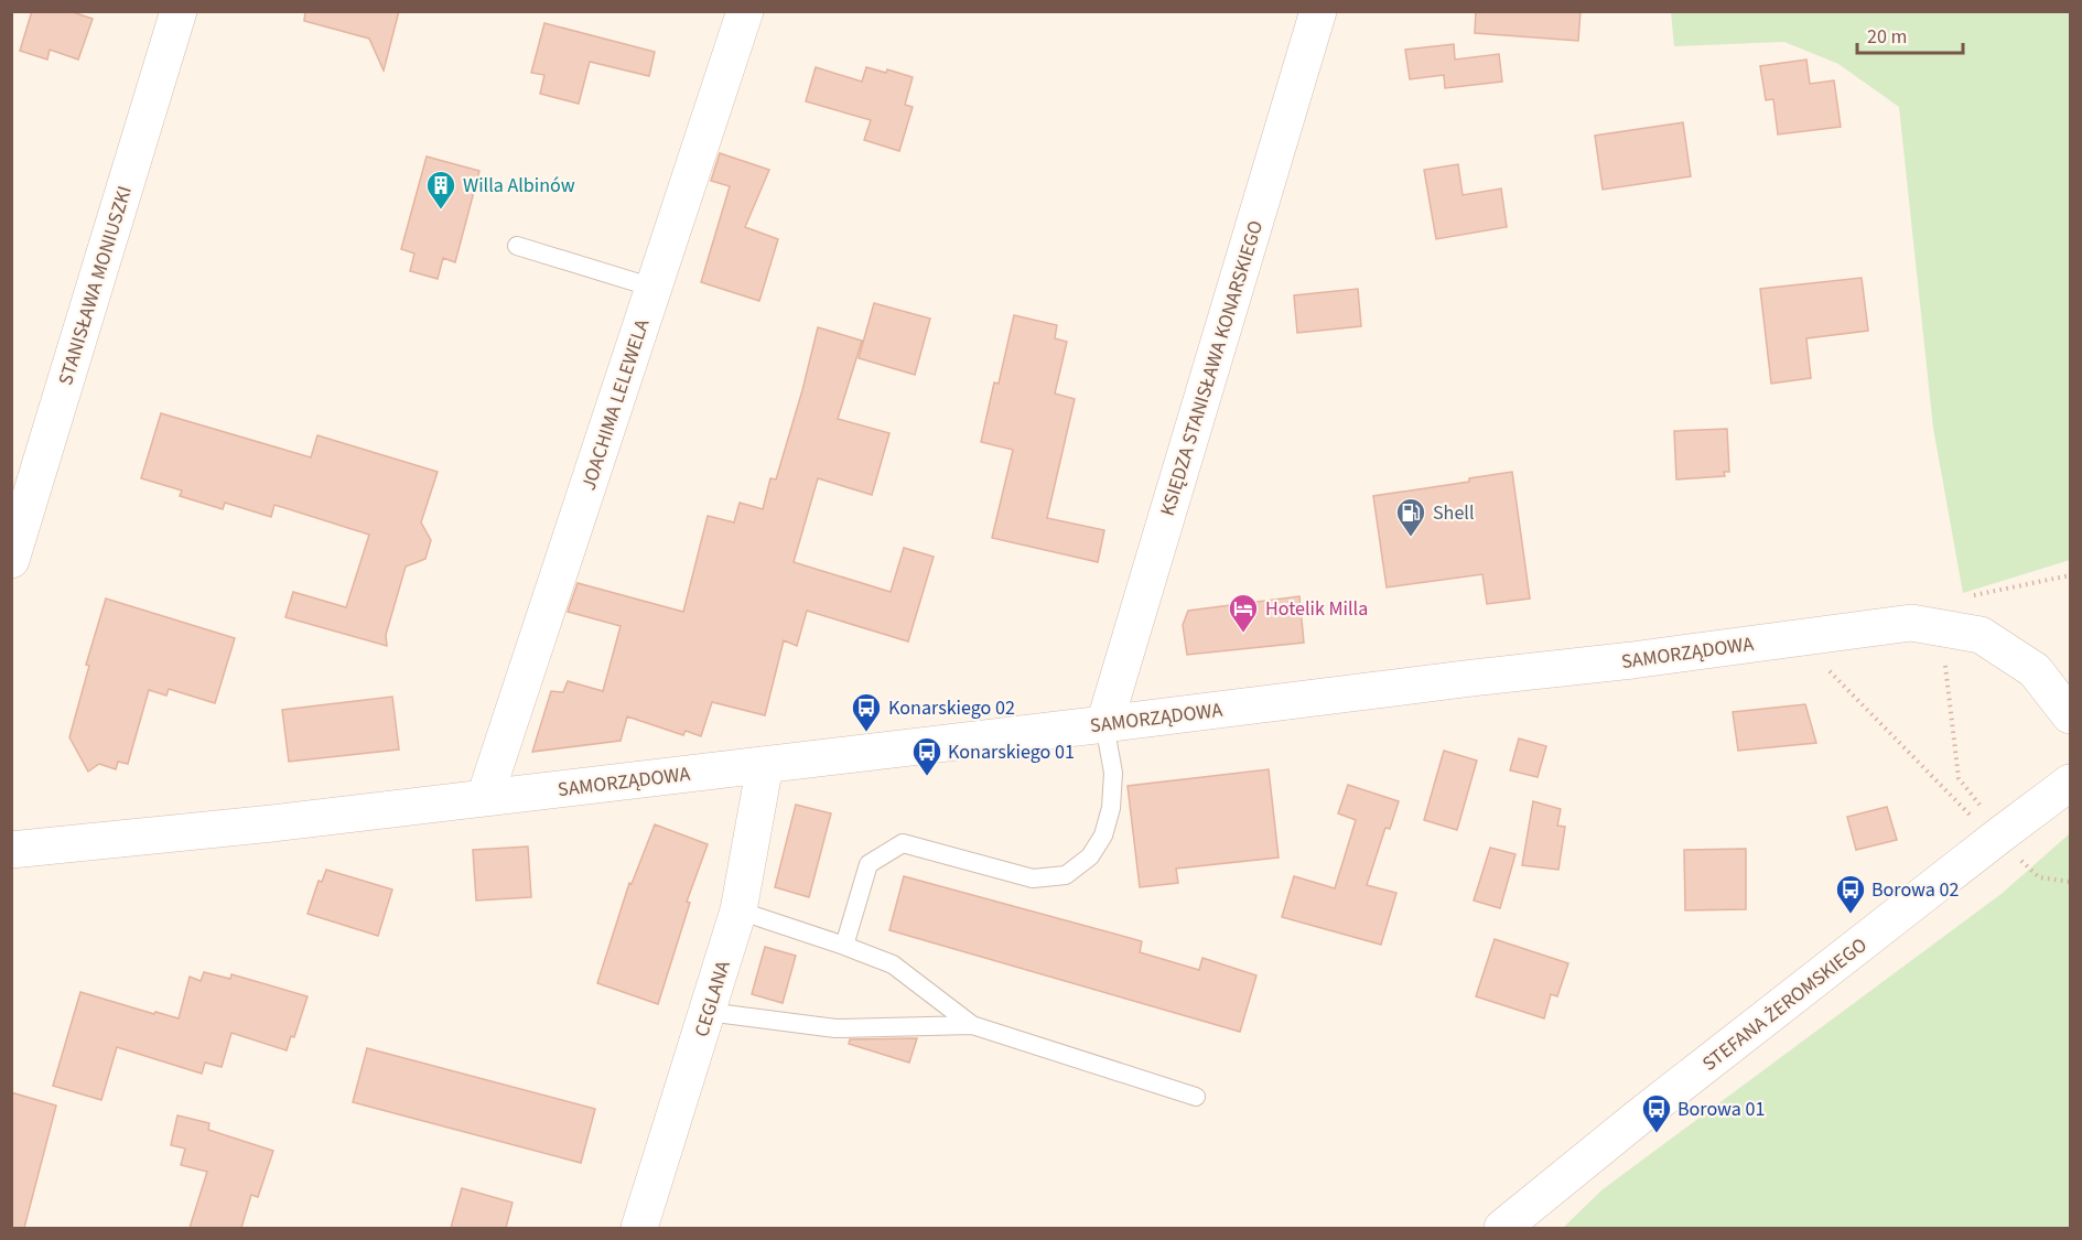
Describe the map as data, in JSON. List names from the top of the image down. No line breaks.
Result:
{"streets":{"street":["STANISŁAWA MONIUSZKI","KSIĘDZA STANISŁAWA KONARSKIEGO","JOACHIMA LELEWELA","SAMORZĄDOWA","CEGLANA","STEFANA ŻEROMSKIEGO"]},"crossings":[["KSIĘDZA STANISŁAWA KONARSKIEGO","SAMORZĄDOWA"],["JOACHIMA LELEWELA","SAMORZĄDOWA"],["SAMORZĄDOWA","CEGLANA"]],"places":{"building":["Willa Albinów"],"fuel station":["Shell"],"hotel":["Hotelik Milla"],"bus stop":["Konarskiego 02","Konarskiego 01","Borowa 02","Borowa 01"]},"scale_bar":"20 m"}
